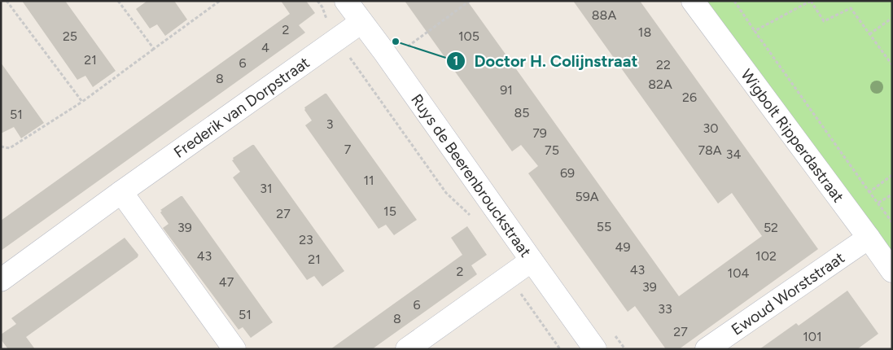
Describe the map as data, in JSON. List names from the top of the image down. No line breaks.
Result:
{"streets":{"street":["Frederik van Dorpstraat","Wigbolt Ripperdastraat","Ruys de Beerenbrouckstraat","Ewoud Worststraat"]},"crossings":[["Frederik van Dorpstraat","Ruys de Beerenbrouckstraat"],["Wigbolt Ripperdastraat","Ewoud Worststraat"]],"places":["Doctor H. Colijnstraat"],"house_numbers":["88A","2","18","25","105","4","21","6","22","8","82A","91","26","85","51","3","30","79","7","75","78A","34","69","11","31","59A","15","27","55","39","52","23","49","43","102","21","43","2","104","47","39","6","33","51","8","27","101"]}
